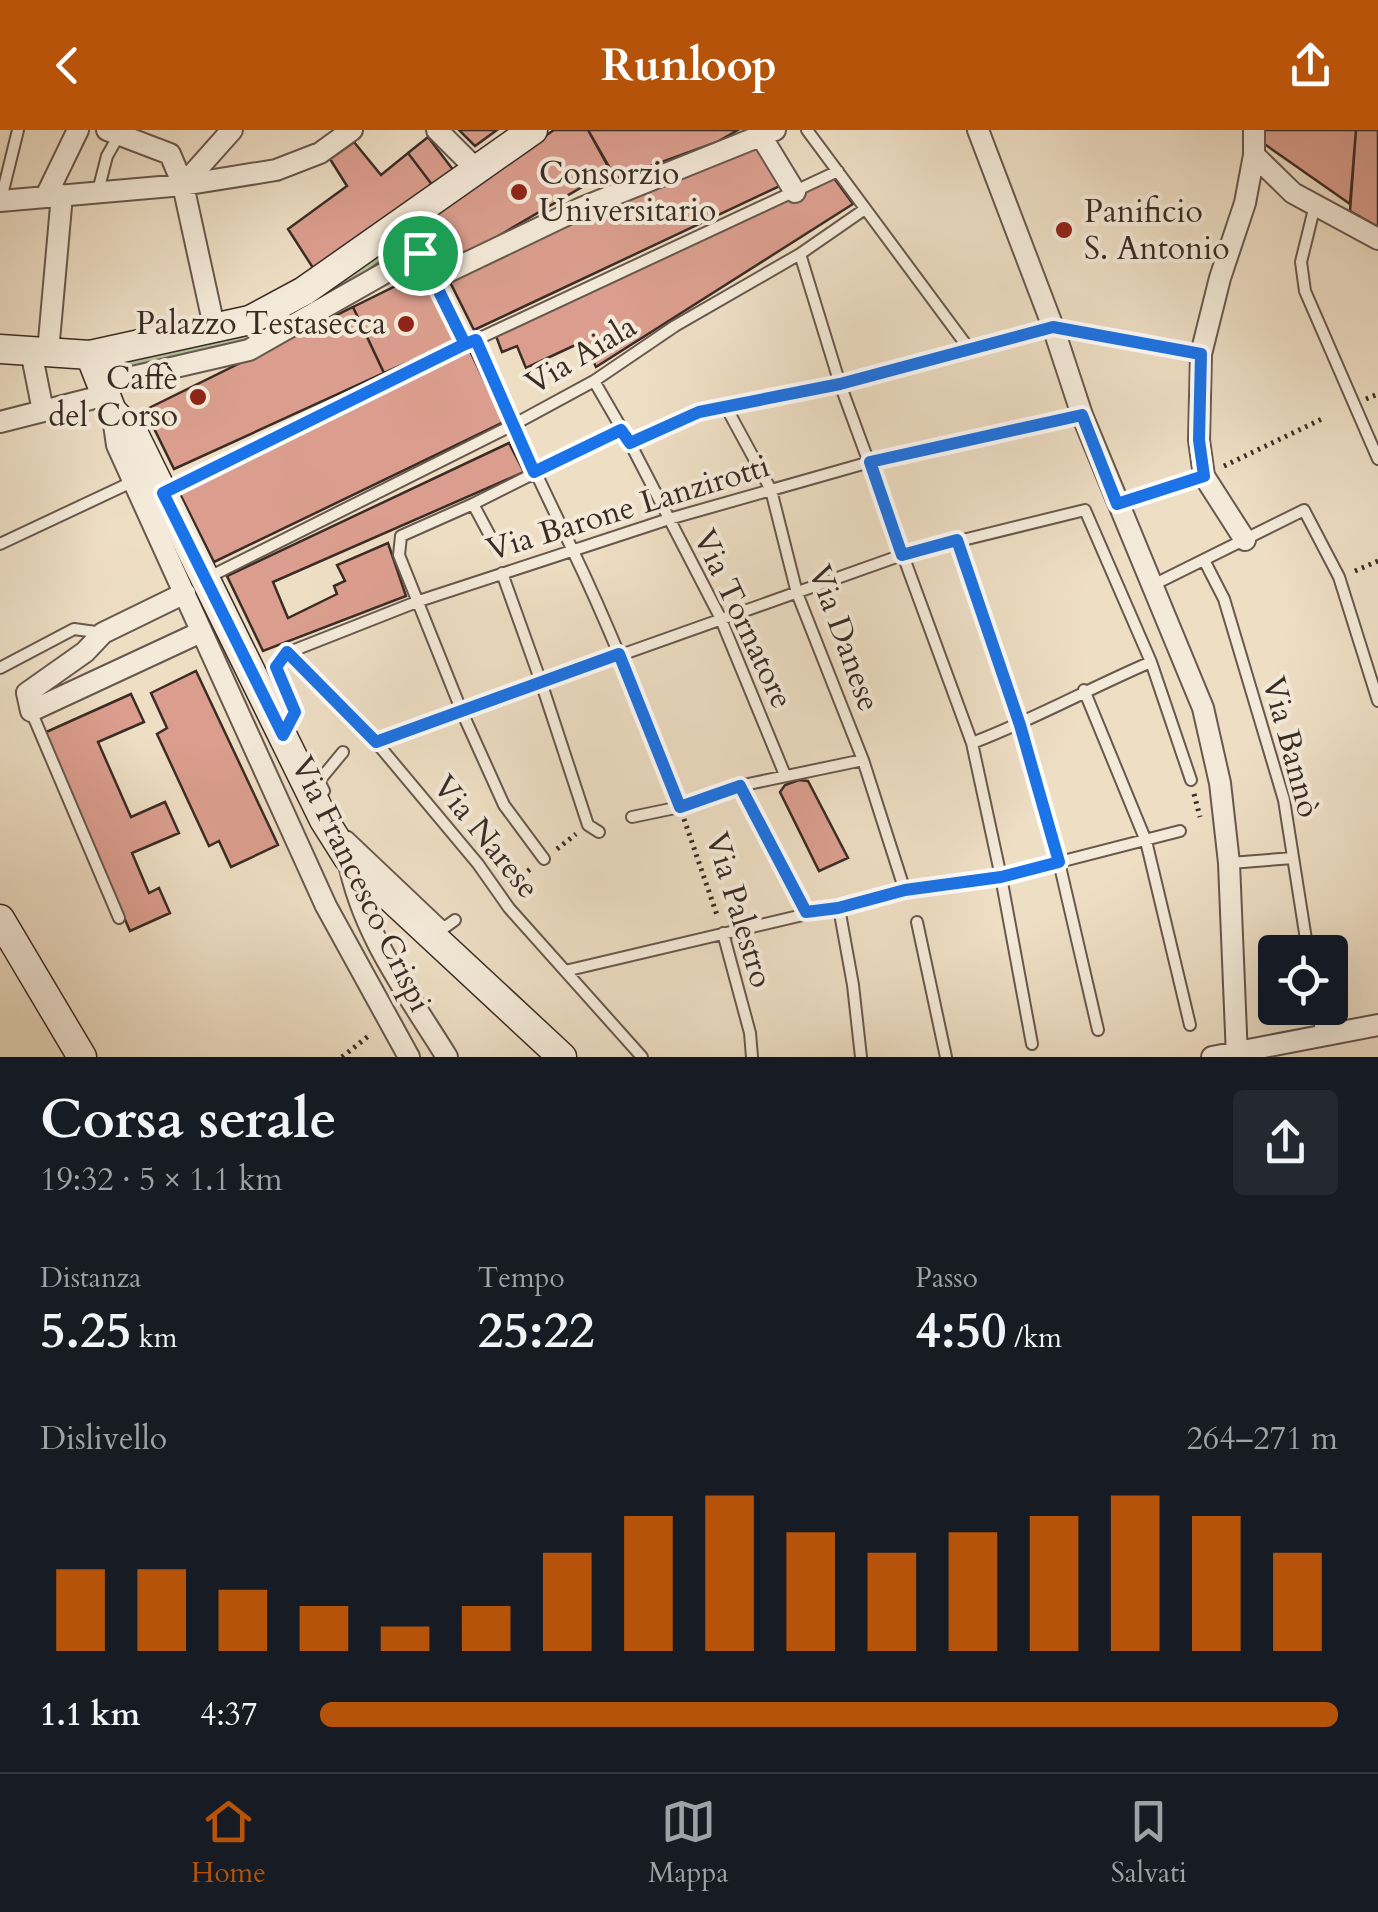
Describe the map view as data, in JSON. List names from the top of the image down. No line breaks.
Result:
{"streets":{"street":["Via Francesco Crispi"],"lane":["Via Aiala","Via Barone Lanzirotti","Via Tornatore","Via Danese","Via Bannò","Via Narese","Via Palestro"]},"crossings":[["Via Aiala","Via Tornatore"],["Via Aiala","Via Francesco Crispi"],["Via Aiala","Via Palestro"],["Via Barone Lanzirotti","Via Tornatore"],["Via Barone Lanzirotti","Via Danese"],["Via Barone Lanzirotti","Via Narese"],["Via Barone Lanzirotti","Via Palestro"]],"places":["Consorzio Universitario","Panificio S. Antonio","Palazzo Testasecca","Caffè del Corso"],"page":{"header":"Runloop","heading":["Corsa serale","19:32 · 5 × 1.1 km"],"stats":[["Distanza","5.25 km"],["Tempo","25:22"],["Passo","4:50 /km"]],"chart":["Dislivello","264–271 m"],"list":[{"name":"1.1 km","note":"4:37"}],"tabs":["Home","Mappa","Salvati"]}}
